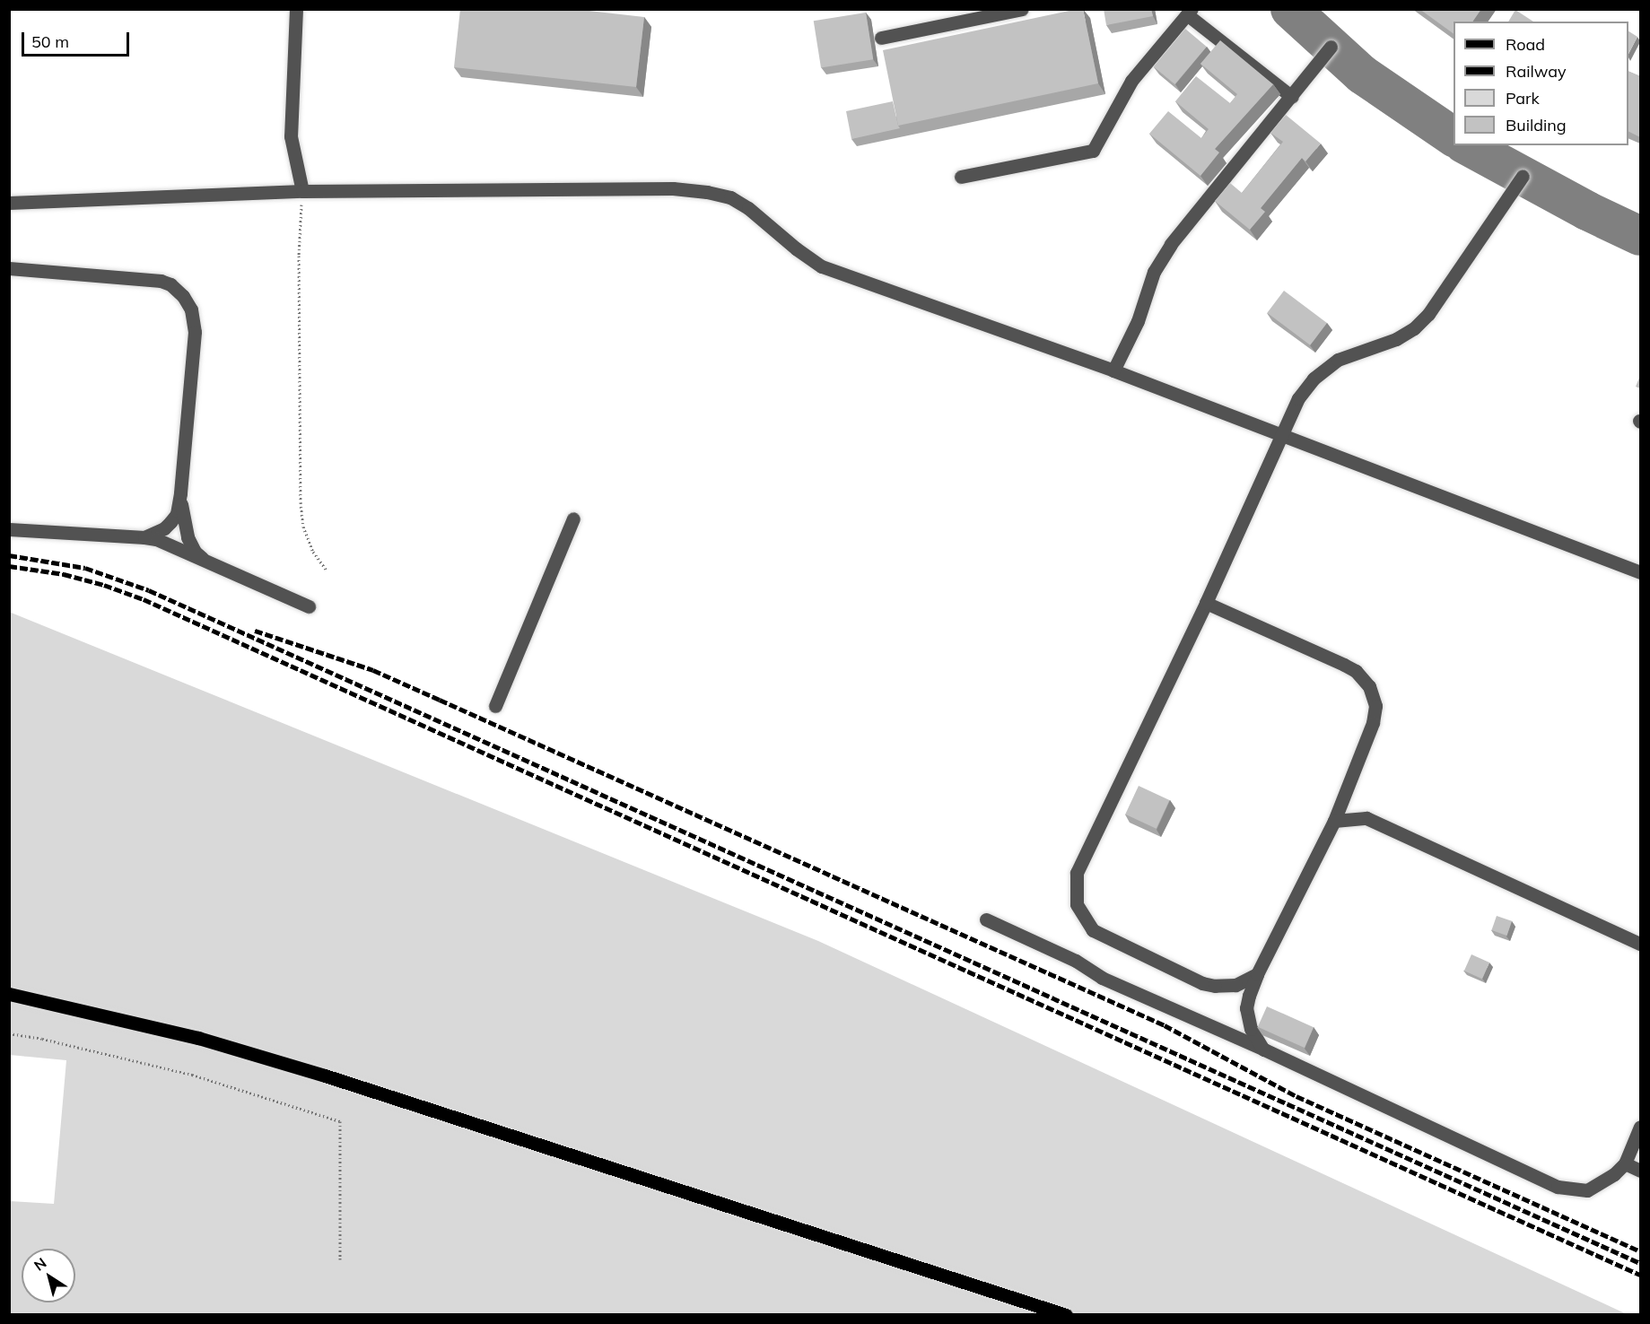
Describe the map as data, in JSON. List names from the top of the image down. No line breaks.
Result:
{"legend":["Road","Railway","Park","Building"],"scale_bar":"50 m","north":"top left"}
